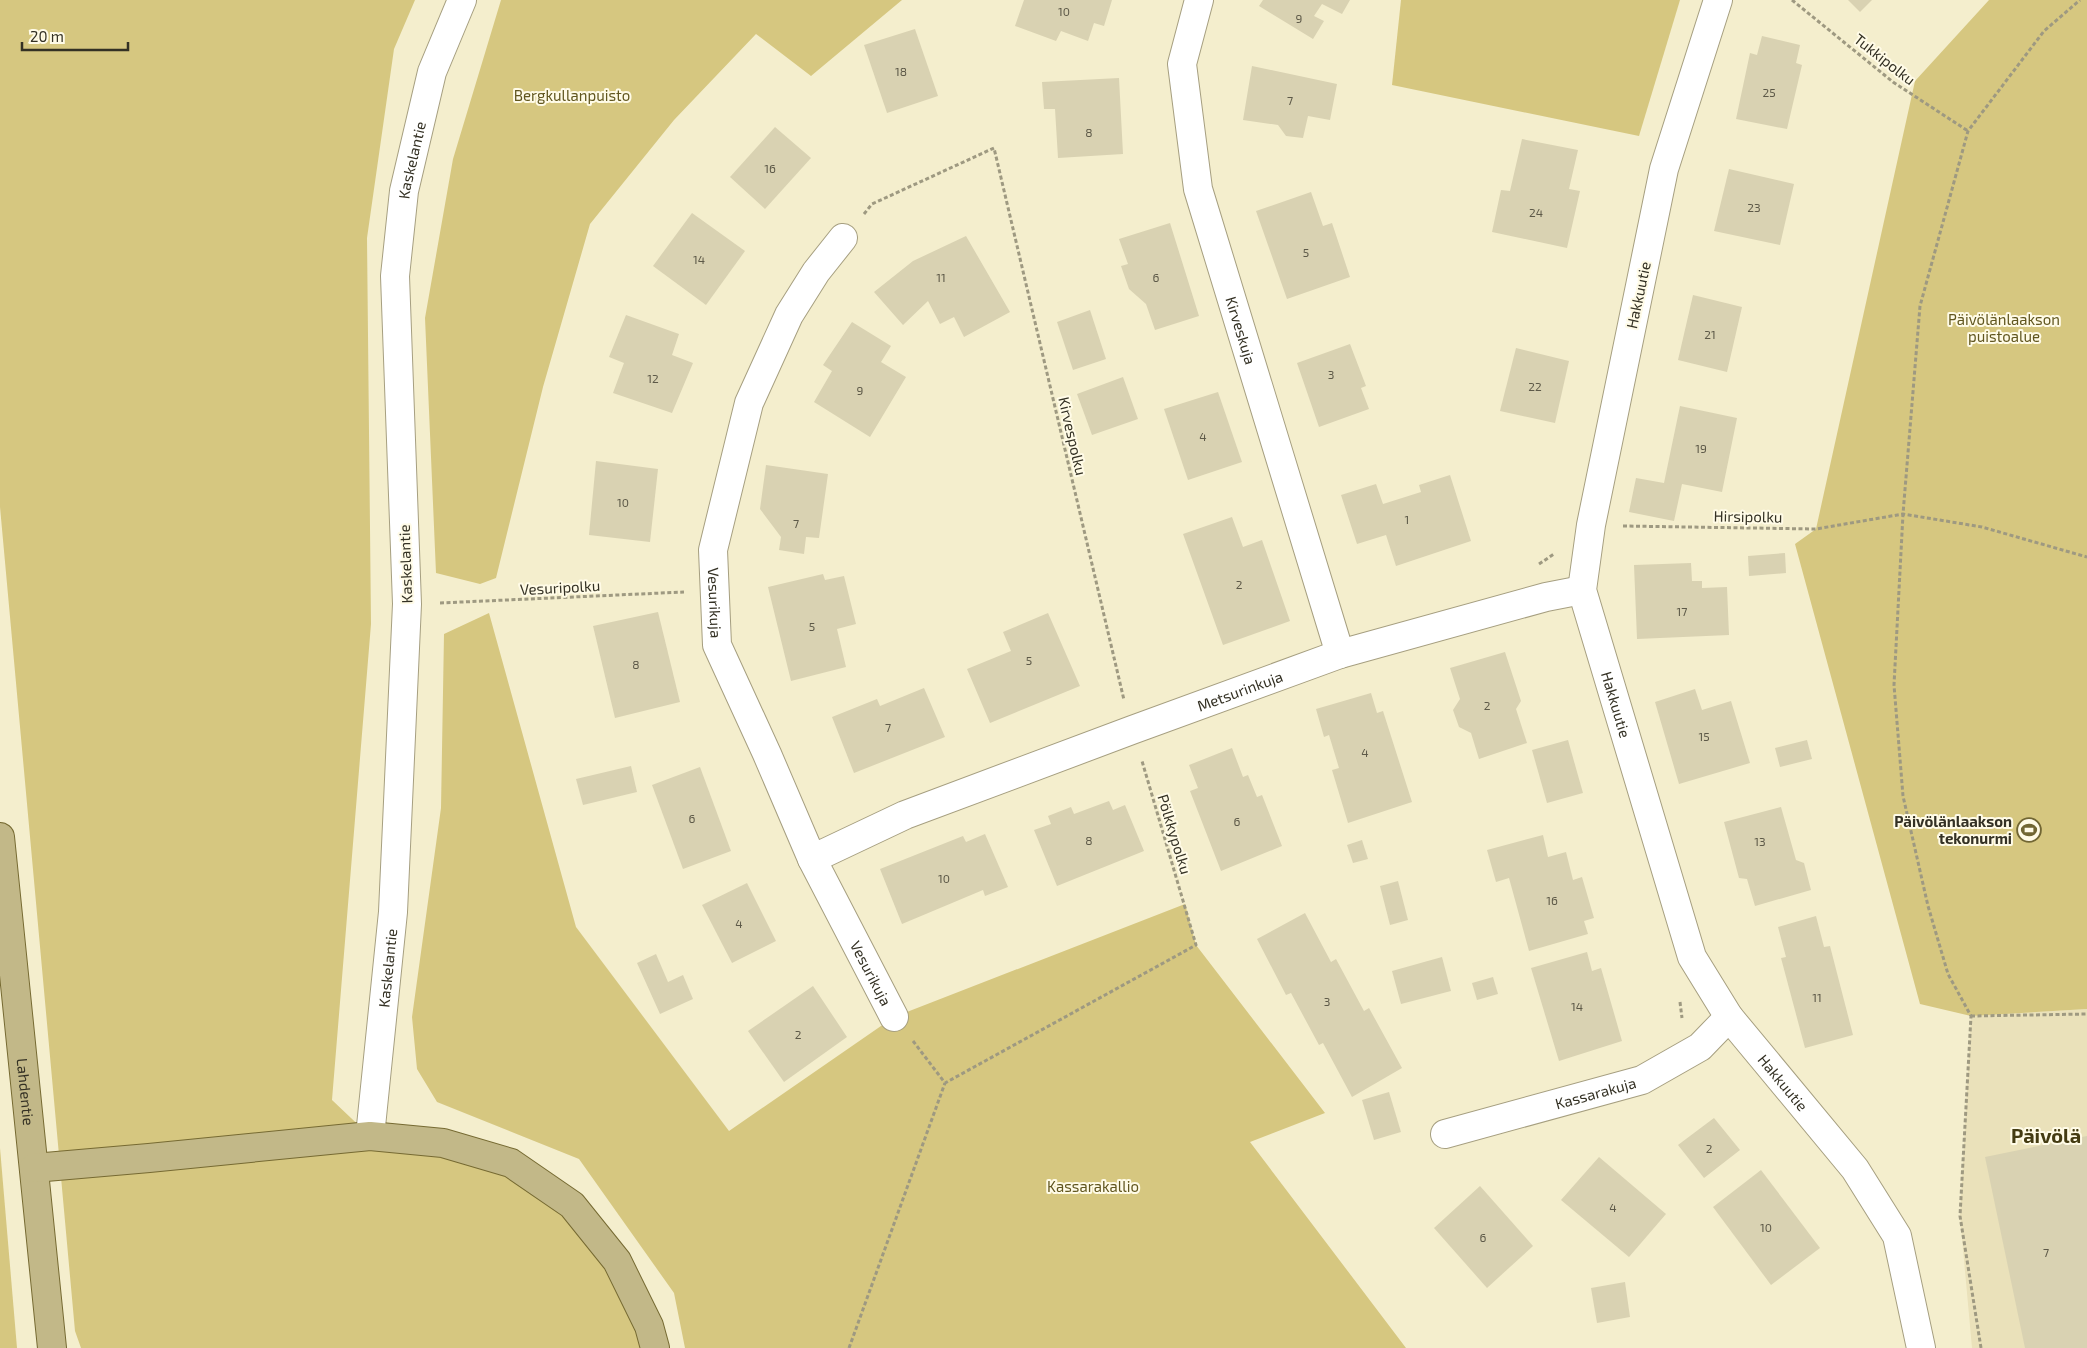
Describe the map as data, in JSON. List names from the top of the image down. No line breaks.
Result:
{"streets":{"main road":["Lahdentie"],"street":["Kaskelantie","Hakkuutie","Kirveskuja","Vesurikuja","Metsurinkuja","Kassarakuja"],"path":["Tukkipolku","Kirvespolku","Hirsipolku","Vesuripolku","Pölkkypolku"]},"crossings":[["Kaskelantie","Vesuripolku"],["Hakkuutie","Hirsipolku"],["Hakkuutie","Metsurinkuja"],["Hakkuutie","Kassarakuja"],["Kirveskuja","Metsurinkuja"],["Kirvespolku","Vesurikuja"],["Kirvespolku","Metsurinkuja"],["Kirvespolku","Pölkkypolku"],["Vesuripolku","Vesurikuja"],["Vesurikuja","Metsurinkuja"],["Metsurinkuja","Pölkkypolku"]],"districts":["Päivölä"],"parks":["Bergkullanpuisto","Päivölänlaakson puistoalue","Kassarakallio"],"places":{"sports":["Päivölänlaakson tekonurmi"]},"house_numbers":["10","9","18","25","7","8","16","23","24","5","14","11","6","21","3","12","22","9","4","19","10","1","7","2","17","5","5","8","2","7","15","4","6","6","8","13","10","16","4","11","3","14","2","2","4","10","6","7"],"scale_bar":"20 m"}
